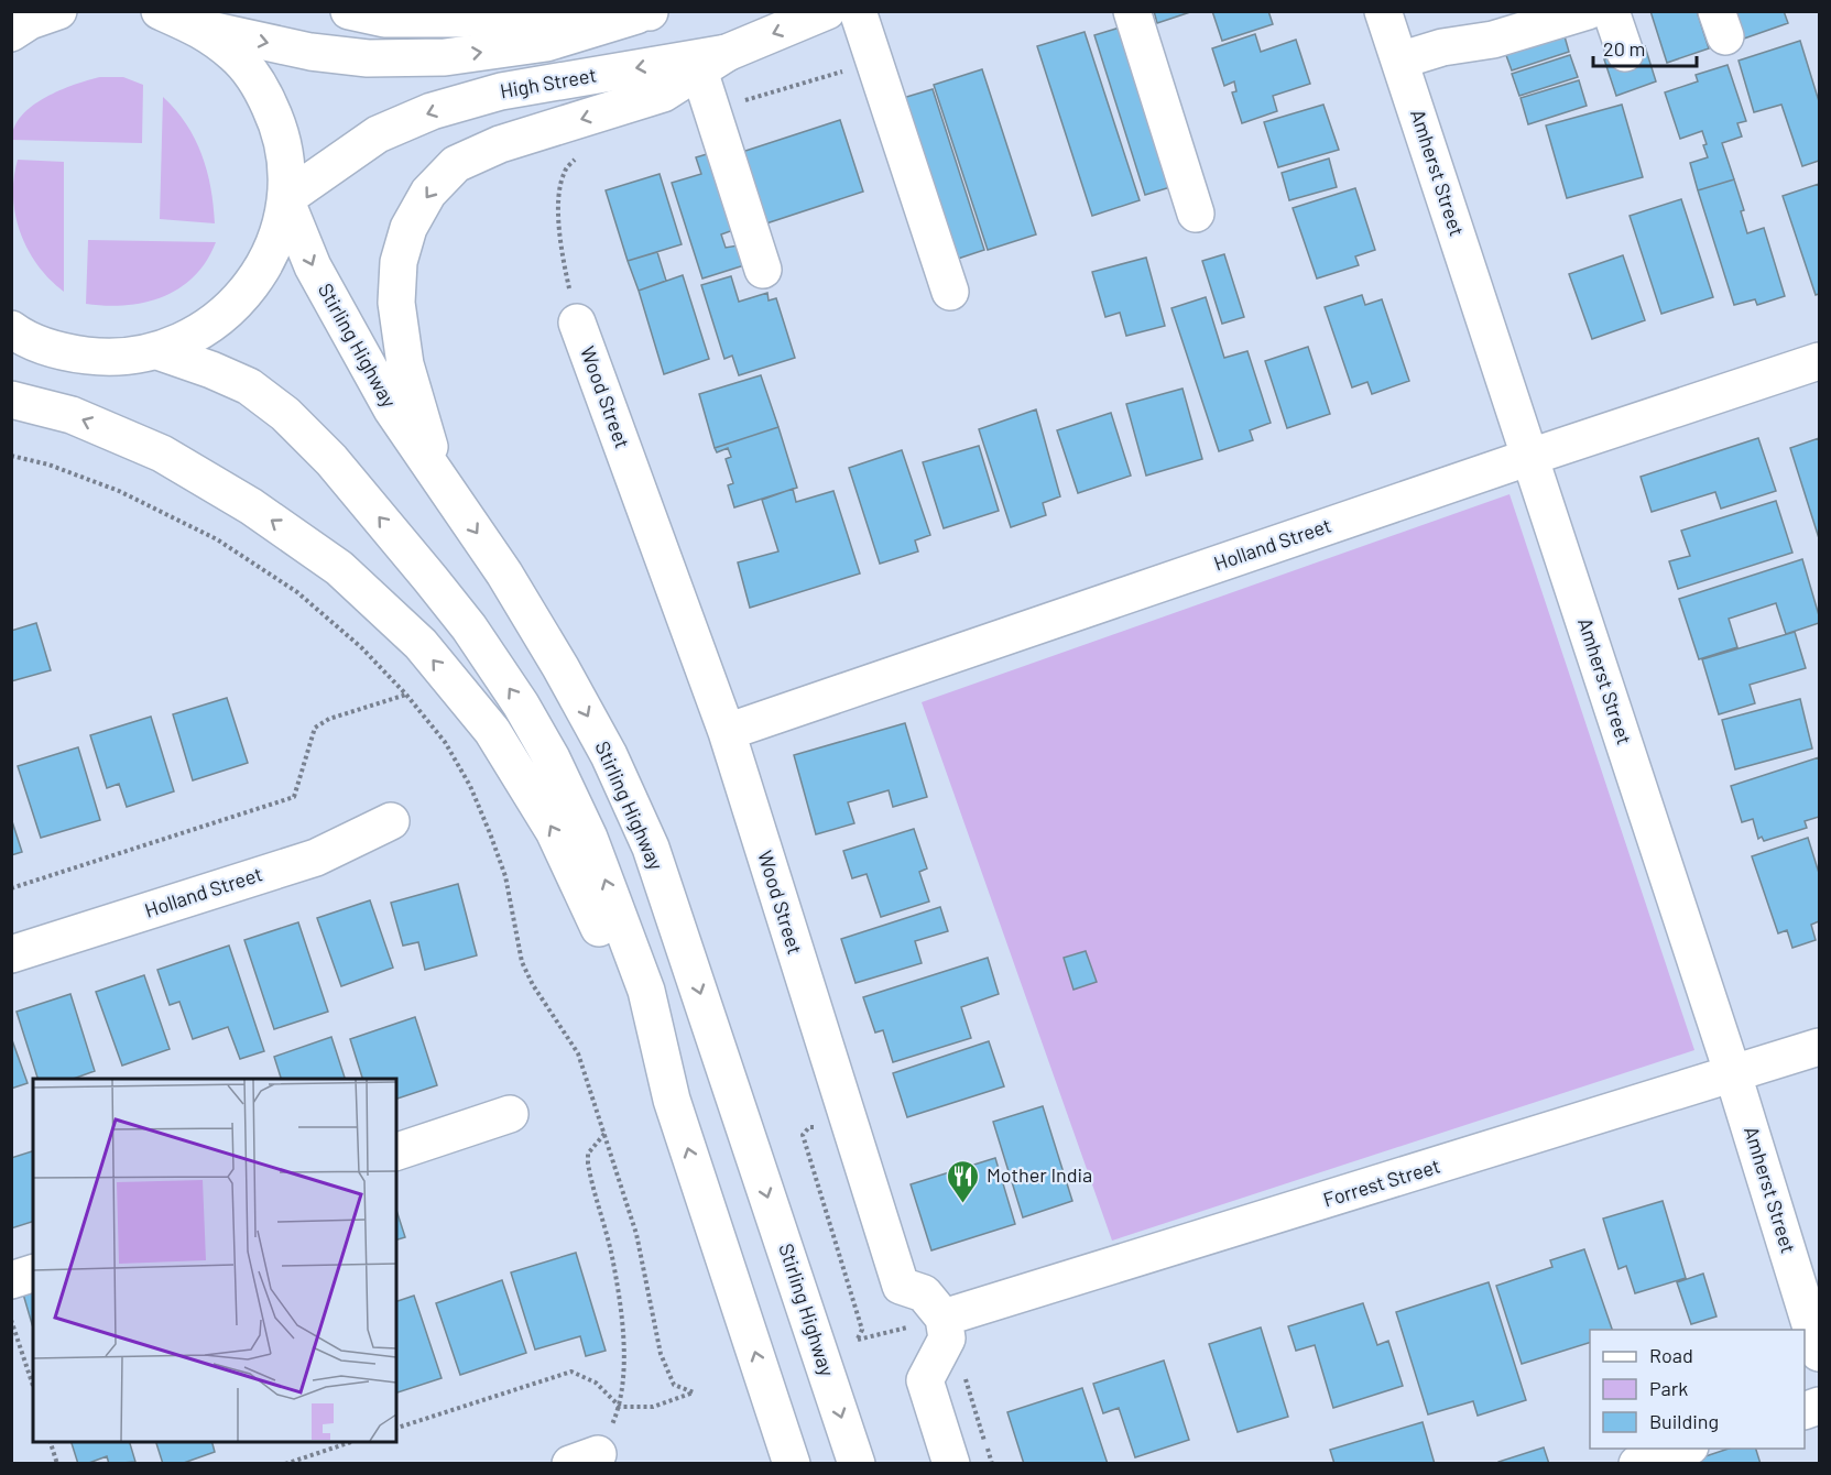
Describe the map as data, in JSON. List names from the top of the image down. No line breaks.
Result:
{"streets":{"main road":["High Street","Amherst Street","Stirling Highway","Wood Street","Holland Street","Forrest Street"]},"crossings":[["High Street","Stirling Highway"],["Amherst Street","Holland Street"],["Amherst Street","Forrest Street"],["Wood Street","Holland Street"],["Wood Street","Forrest Street"]],"places":{"restaurant":["Mother India"]},"legend":["Road","Park","Building"],"scale_bar":"20 m"}
